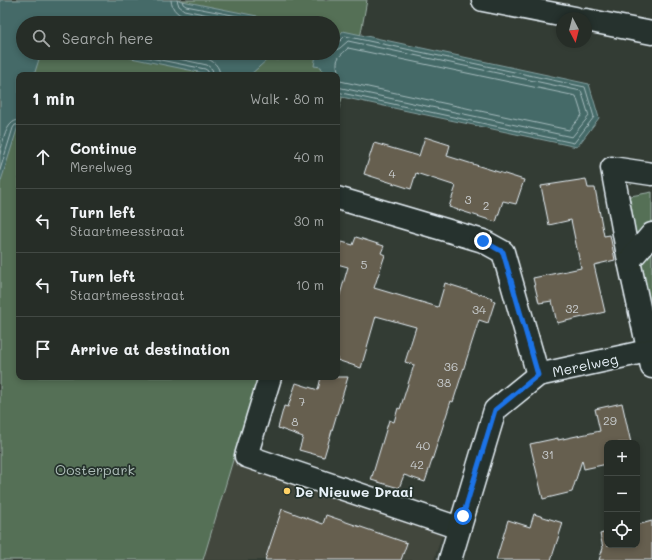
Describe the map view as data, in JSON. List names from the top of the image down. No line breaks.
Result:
{"streets":{"street":["Merelweg"]},"parks":["Oosterpark"],"places":["De Nieuwe Draai"],"house_numbers":["4","3","2","5","32","34","36","38","7","29","8","40","31","42"],"north":"bottom","page":{"search":"Search here","heading":["1 min","Walk · 80 m"],"list":[["Continue","Merelweg","40 m"],["Turn left","Staartmeesstraat","30 m"],["Turn left","Staartmeesstraat","10 m"],"Arrive at destination"],"map_buttons":["+","−"]}}
